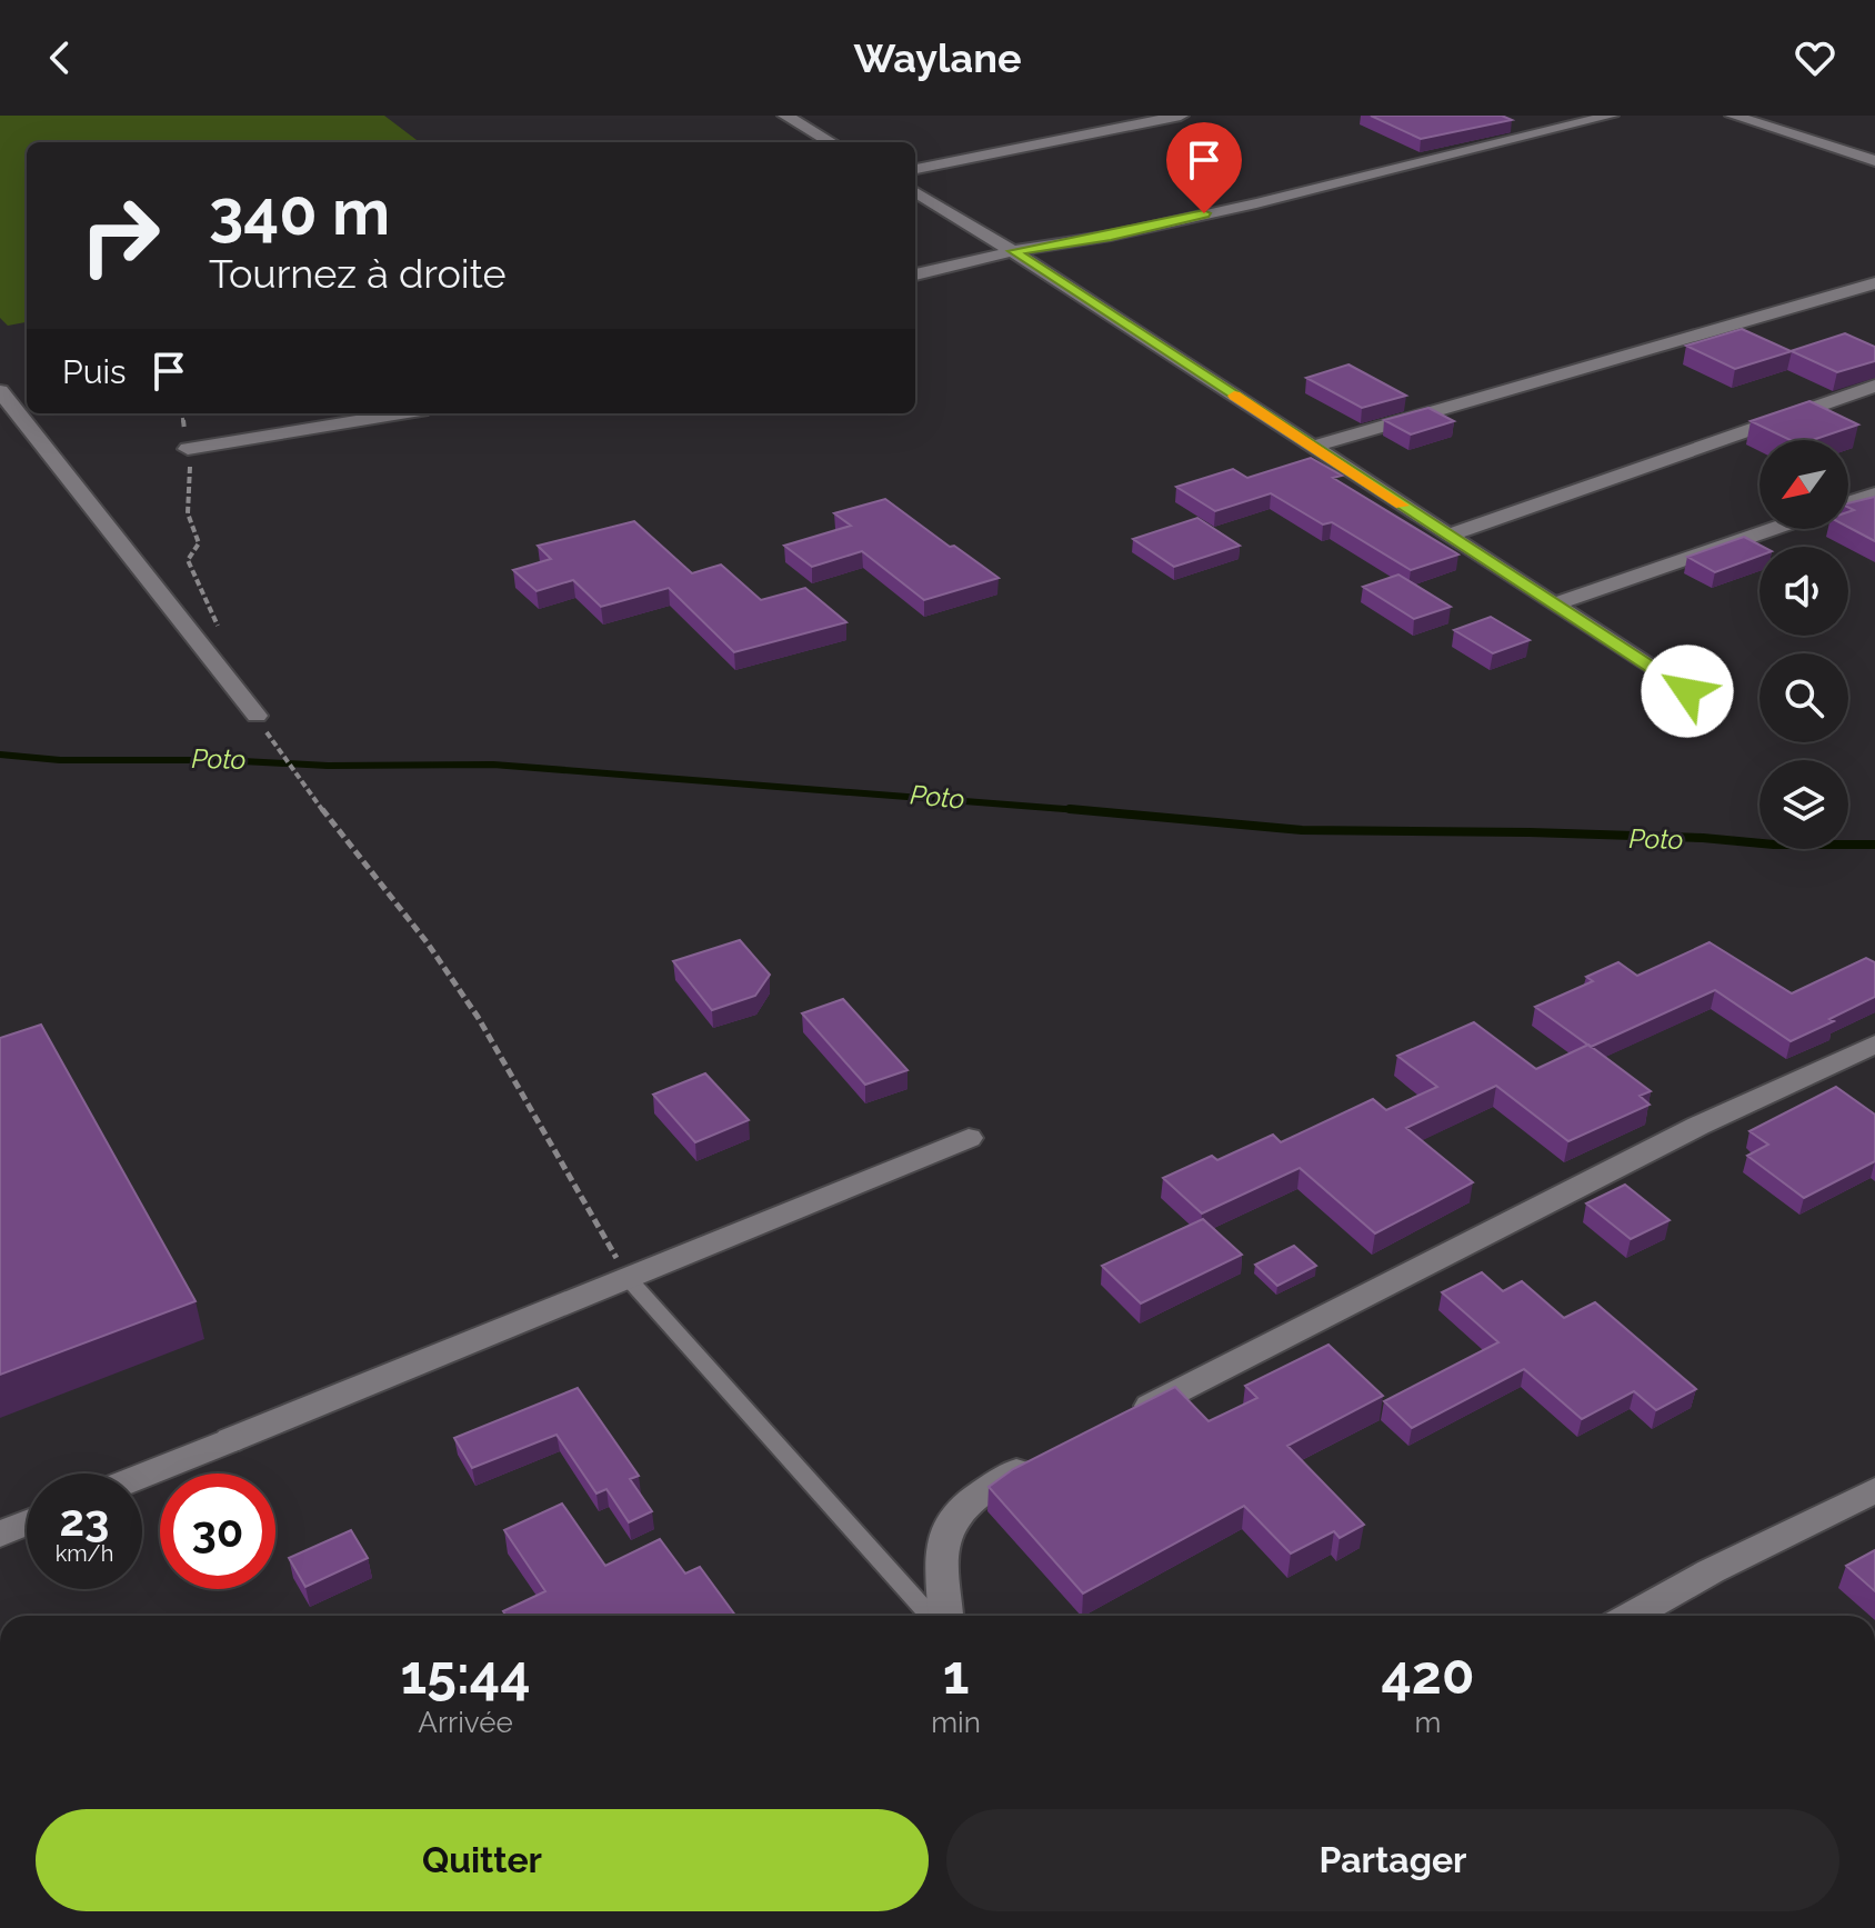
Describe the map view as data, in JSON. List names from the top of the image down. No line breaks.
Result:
{"water":["Poto"],"north":"bottom left","page":{"header":"Waylane","turn":["340 m","Tournez à droite"],"then":"Puis","speed":"23 km/h","limit":"30","eta":["15:44","Arrivée","1","min","420","m"],"buttons":["Quitter","Partager"]}}
